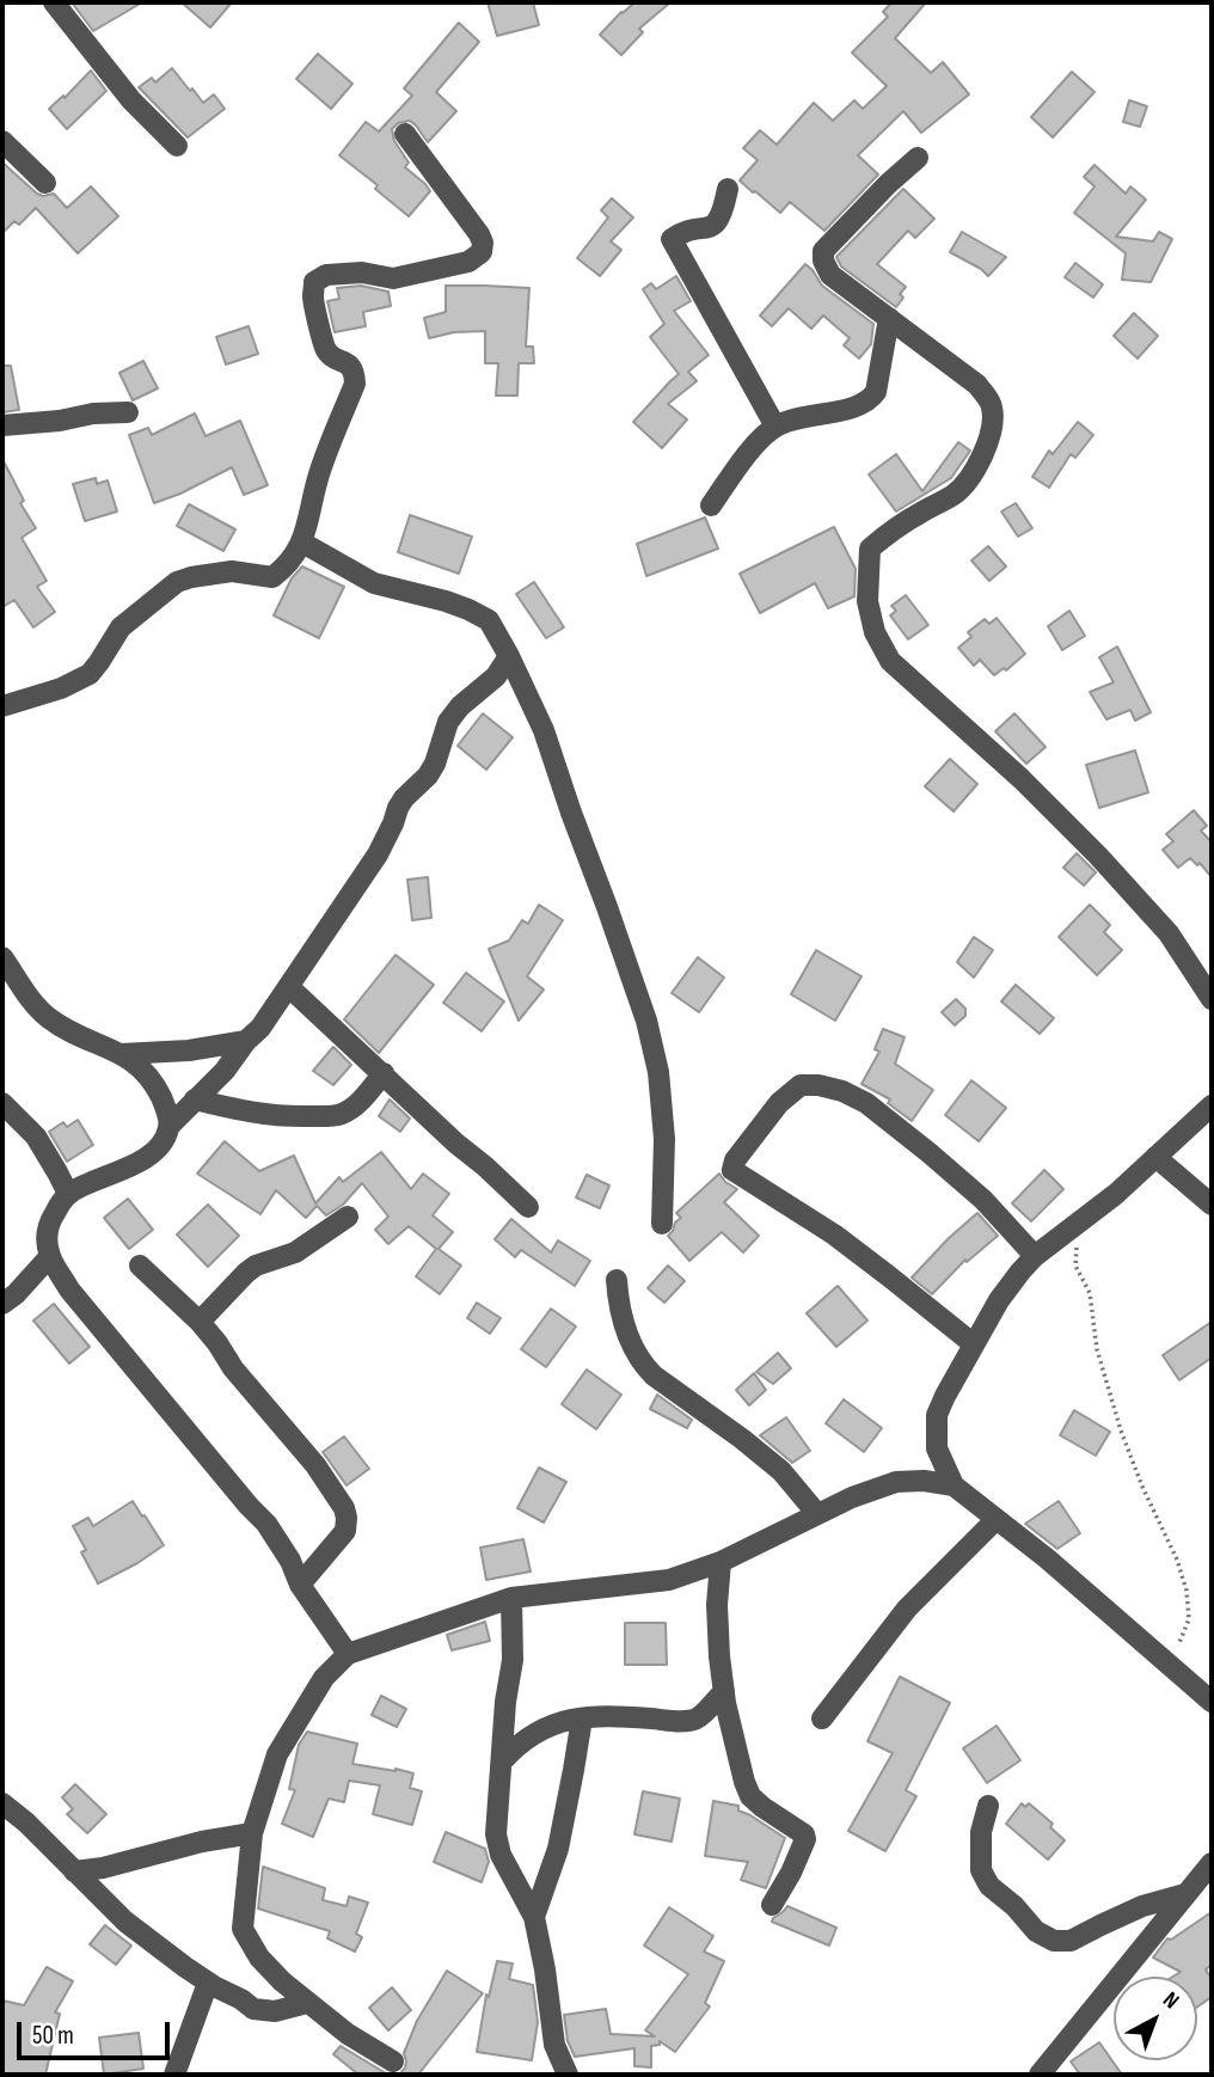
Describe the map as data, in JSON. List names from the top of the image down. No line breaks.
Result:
{"scale_bar":"50 m","north":"top right"}
